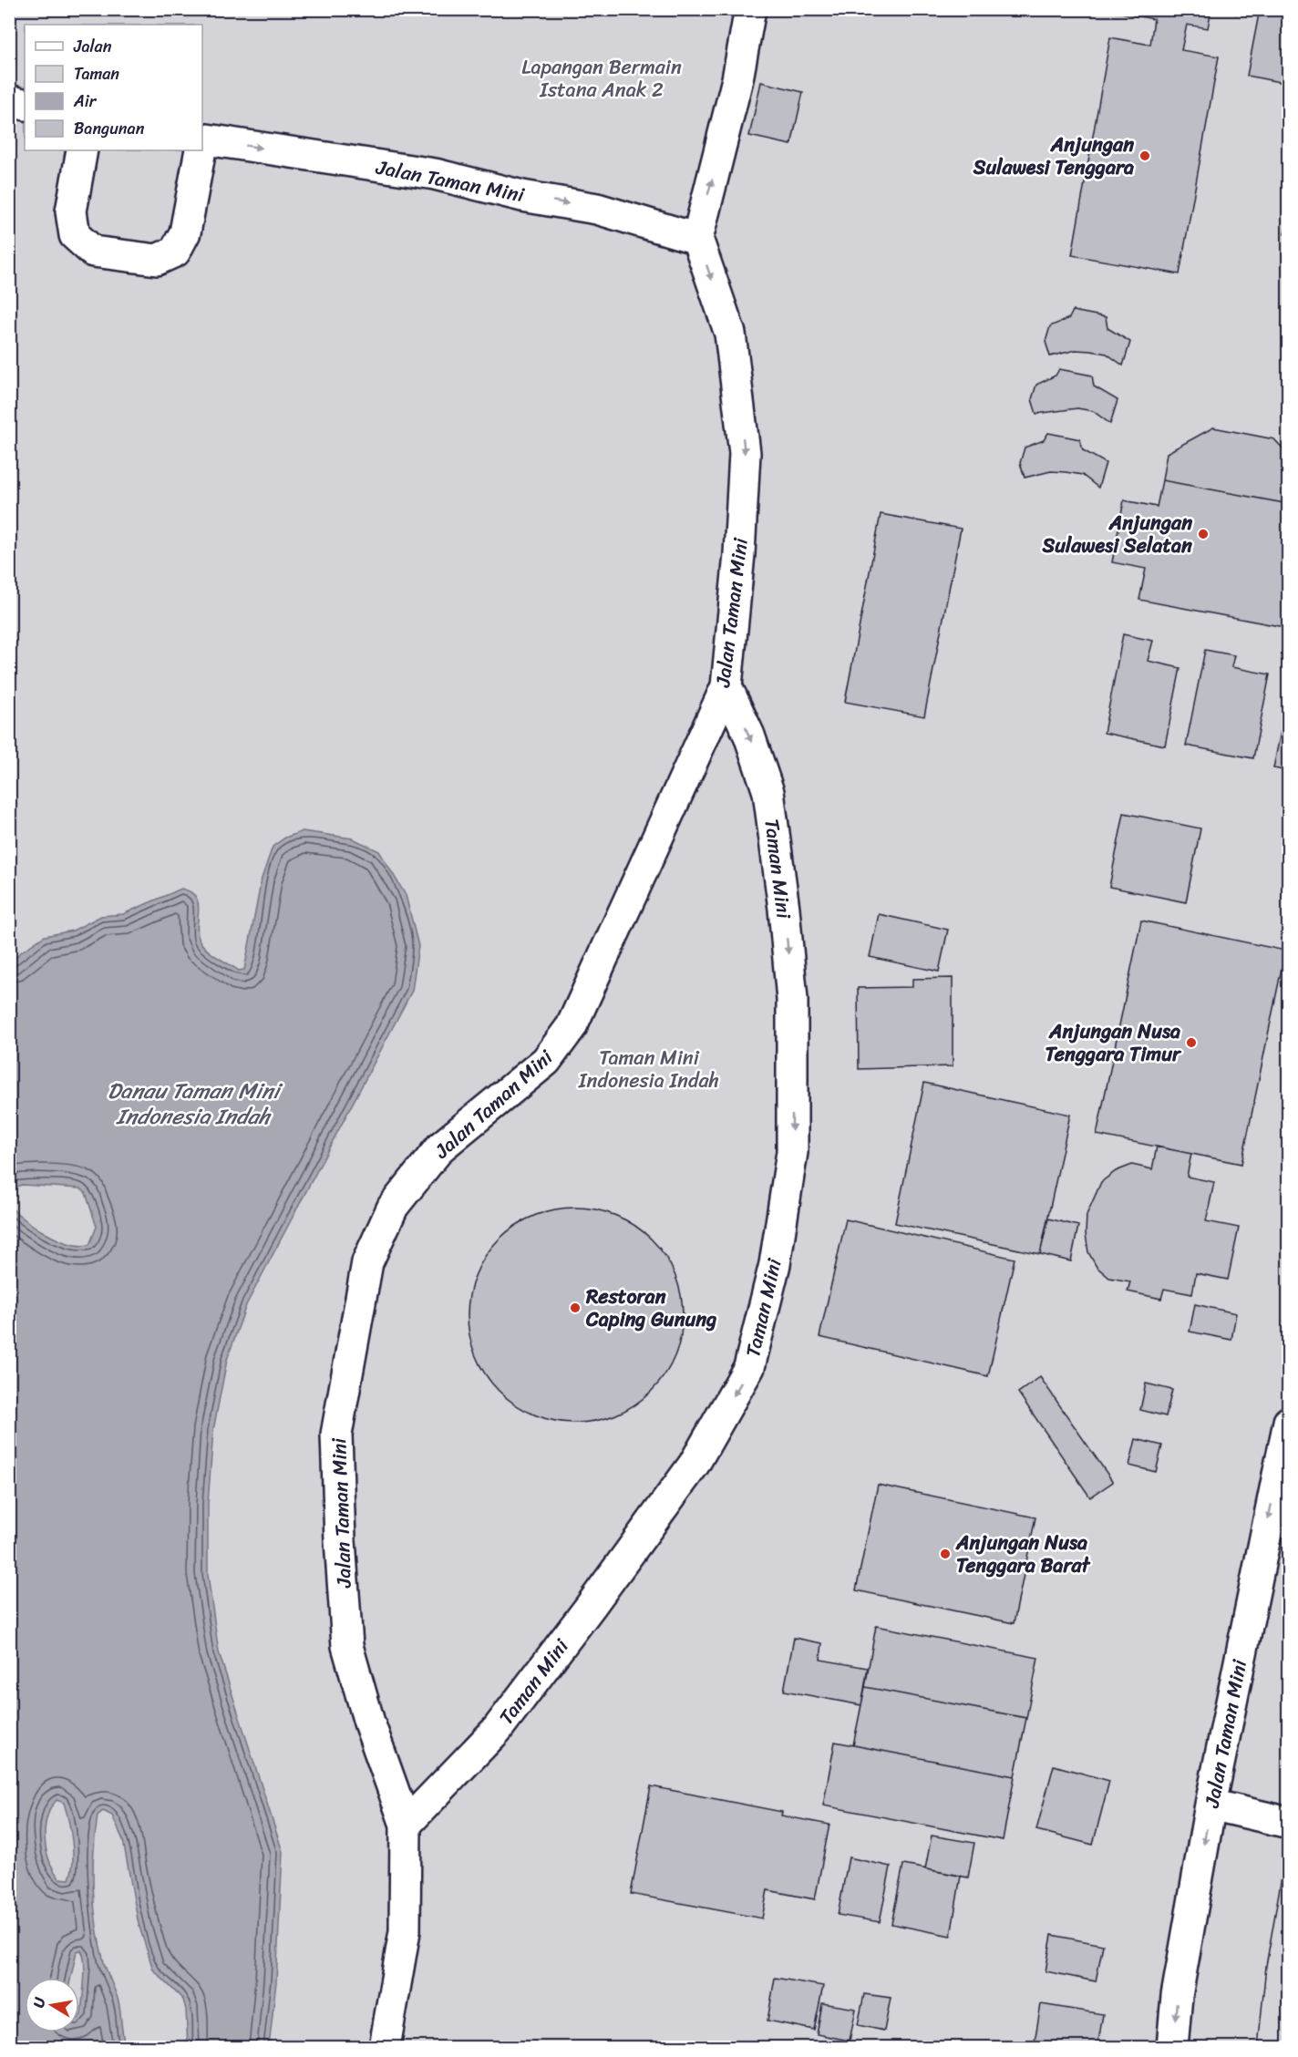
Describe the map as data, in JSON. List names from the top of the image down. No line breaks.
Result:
{"streets":{"lane":["Jalan Taman Mini","Taman Mini"]},"crossings":[["Jalan Taman Mini","Taman Mini"]],"one_way":["Taman Mini"],"water":["Danau Taman Mini Indonesia Indah"],"parks":["Lapangan Bermain Istana Anak 2","Taman Mini Indonesia Indah"],"places":["Anjungan Sulawesi Tenggara","Anjungan Sulawesi Selatan","Anjungan Nusa Tenggara Timur","Restoran Caping Gunung","Anjungan Nusa Tenggara Barat"],"legend":["Jalan","Taman","Air","Bangunan"],"north":"left"}
